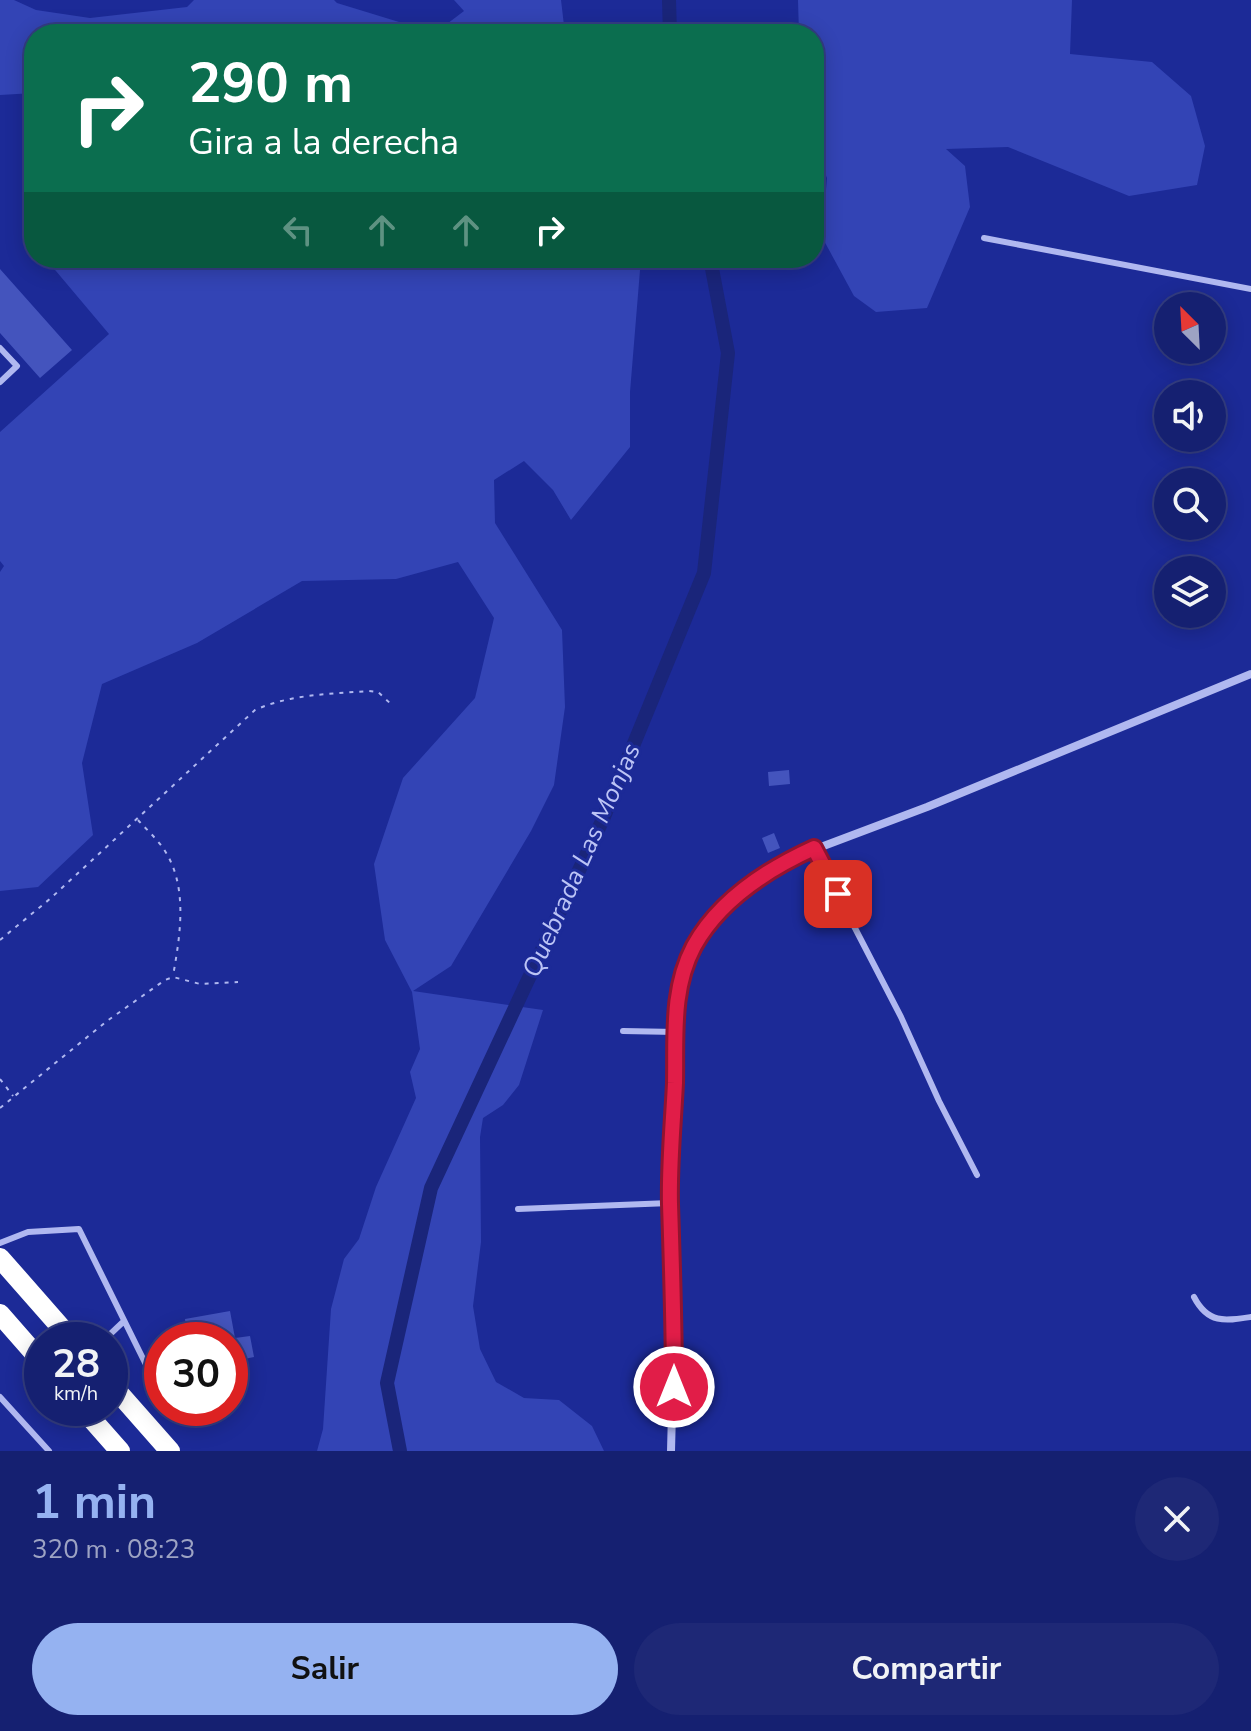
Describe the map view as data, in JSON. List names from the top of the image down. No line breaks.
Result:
{"water":["Quebrada Las Monjas"],"north":"top left","page":{"turn":["290 m","Gira a la derecha"],"speed":"28 km/h","limit":"30","heading":["1 min","320 m · 08:23"],"buttons":["Salir","Compartir"]}}
